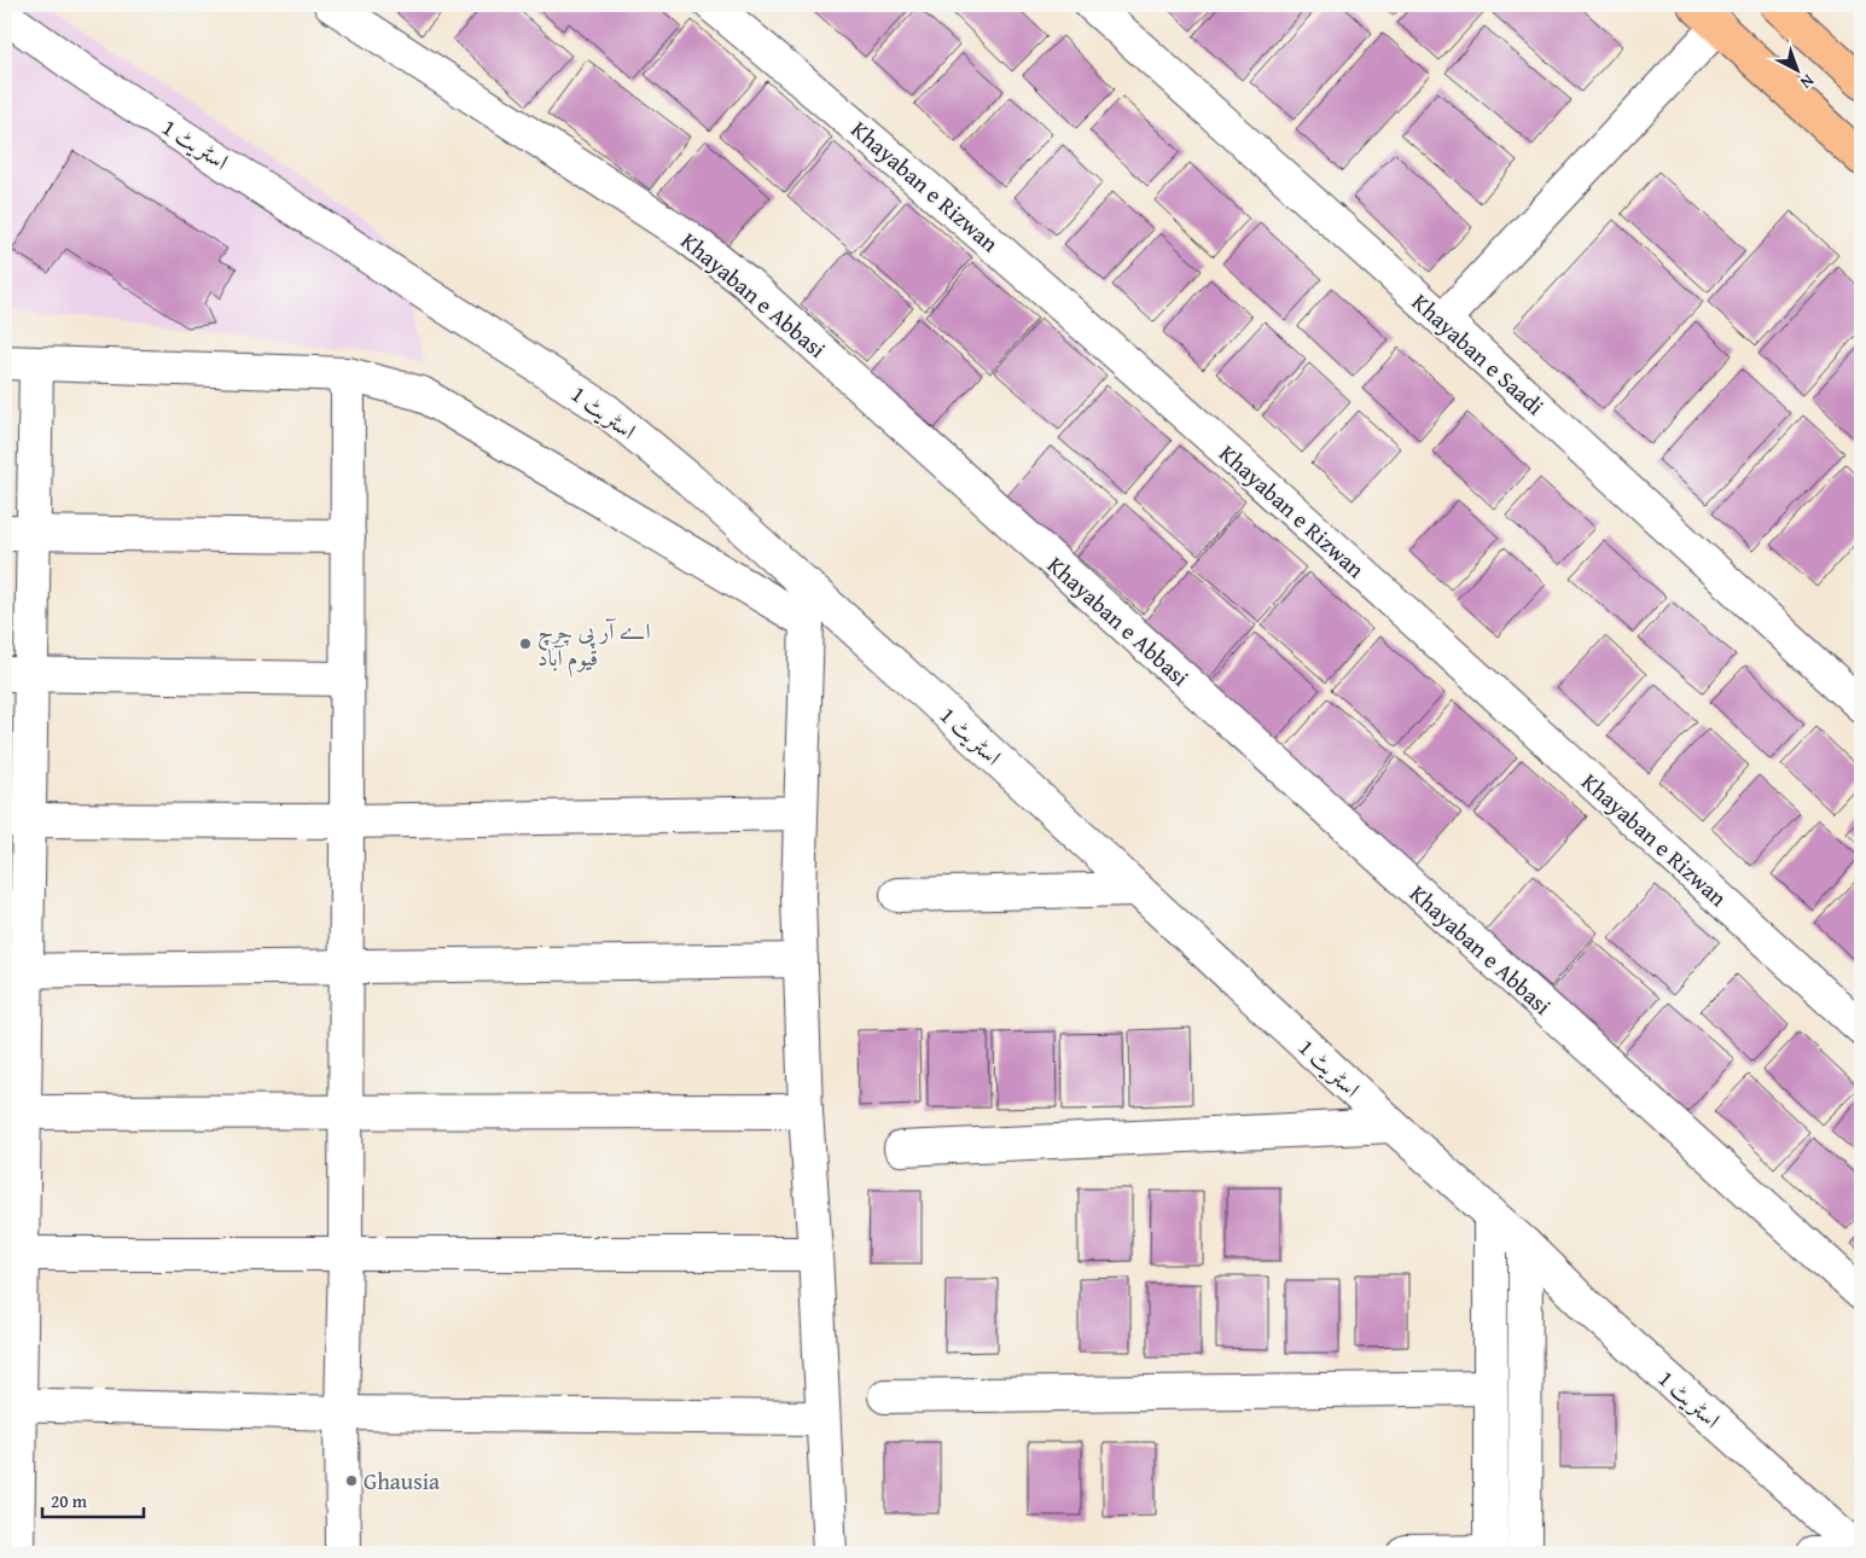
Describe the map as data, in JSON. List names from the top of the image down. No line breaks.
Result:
{"streets":{"street":["اسٹریٹ 1","Khayaban e Rizwan","Khayaban e Abbasi","Khayaban e Saadi"]},"places":["اے آر پی چرچ قیوم آباد","Ghausia"],"scale_bar":"20 m","north":"bottom right"}
